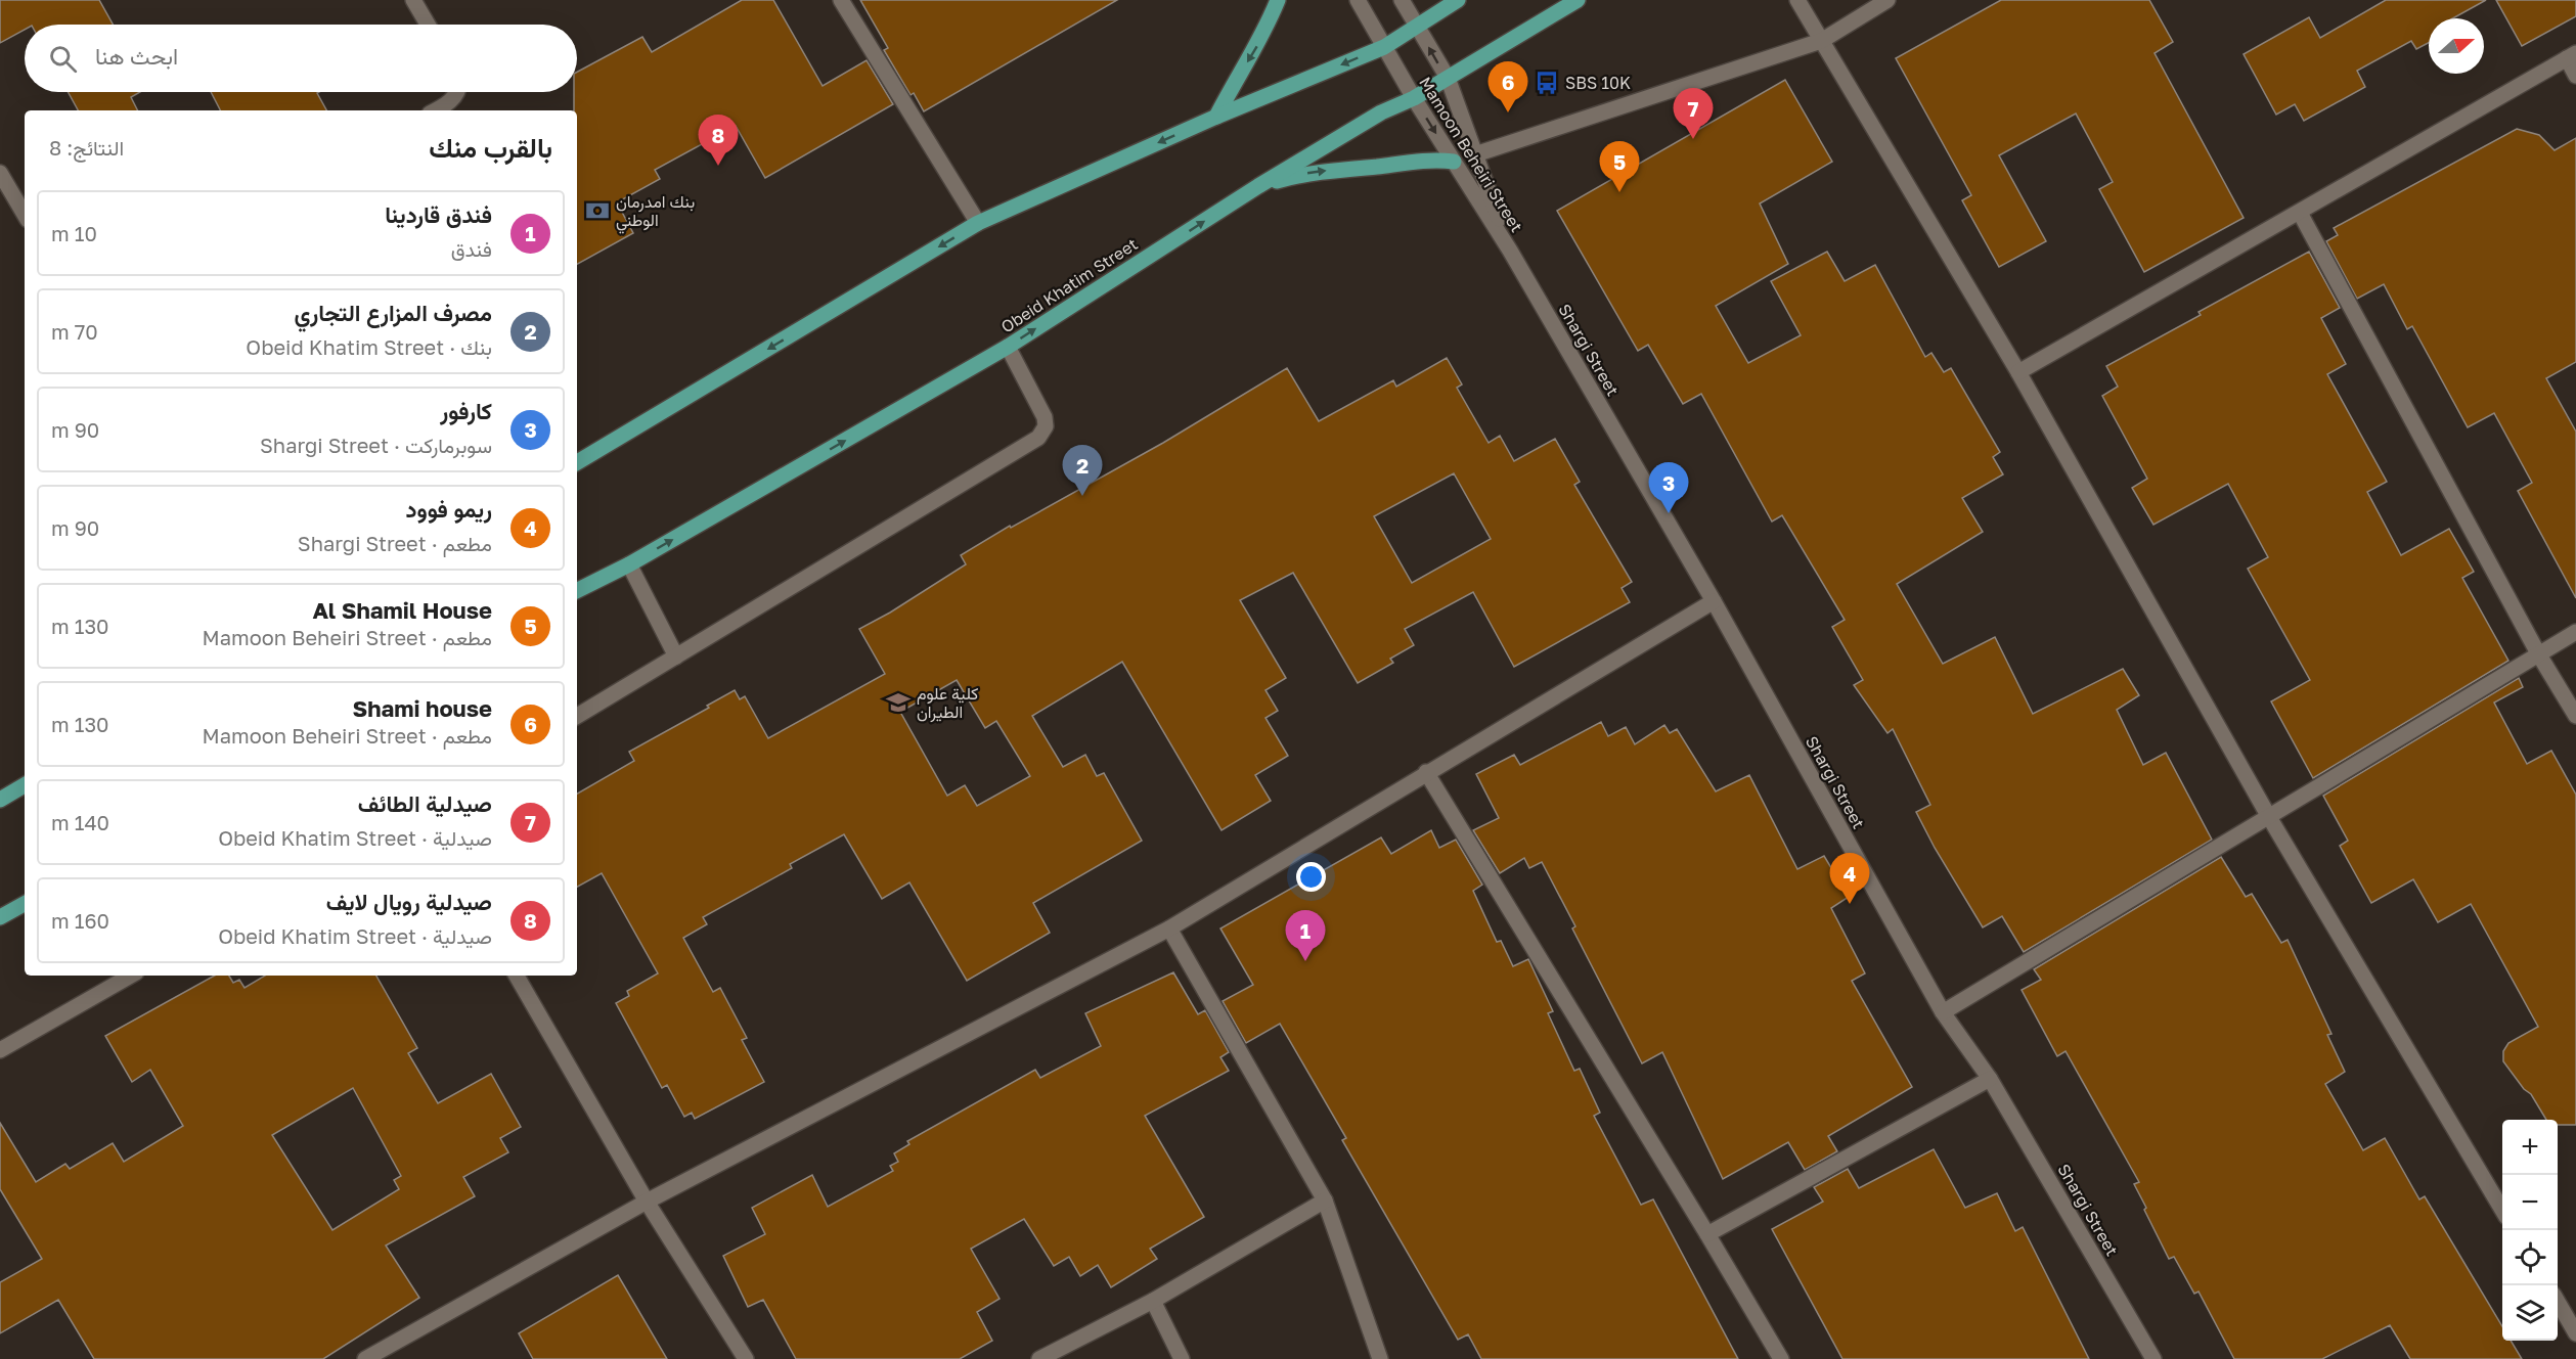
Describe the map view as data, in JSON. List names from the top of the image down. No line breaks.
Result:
{"streets":{"main road":["Obeid Khatim Street"],"street":["Mamoon Beheiri Street","Shargi Street"]},"crossings":[["Mamoon Beheiri Street","Obeid Khatim Street"],["Mamoon Beheiri Street","Shargi Street"]],"places":{"bus stop":["SBS 10K"],"bank":["بنك امدرمان الوطني"],"school or university":["كلية علوم الطيران"]},"north":"right","page":{"search":"ابحث هنا","pins":["6","7","8","5","2","3","4","1"],"heading":["بالقرب منك","النتائج: 8"],"list":[{"mark":"1","name":"فندق قاردينا","note":"فندق","value":"10 m"},{"mark":"2","name":"مصرف المزارع التجاري","note":"بنك · Obeid Khatim Street","value":"70 m"},{"mark":"3","name":"كارفور","note":"سوبرماركت · Shargi Street","value":"90 m"},{"mark":"4","name":"ريمو فوود","note":"مطعم · Shargi Street","value":"90 m"},{"mark":"5","name":"Al Shamil House","note":"مطعم · Mamoon Beheiri Street","value":"130 m"},{"mark":"6","name":"Shami house","note":"مطعم · Mamoon Beheiri Street","value":"130 m"},{"mark":"7","name":"صيدلية الطائف","note":"صيدلية · Obeid Khatim Street","value":"140 m"},{"mark":"8","name":"صيدلية رويال لايف","note":"صيدلية · Obeid Khatim Street","value":"160 m"}],"map_buttons":["+","−"]}}
